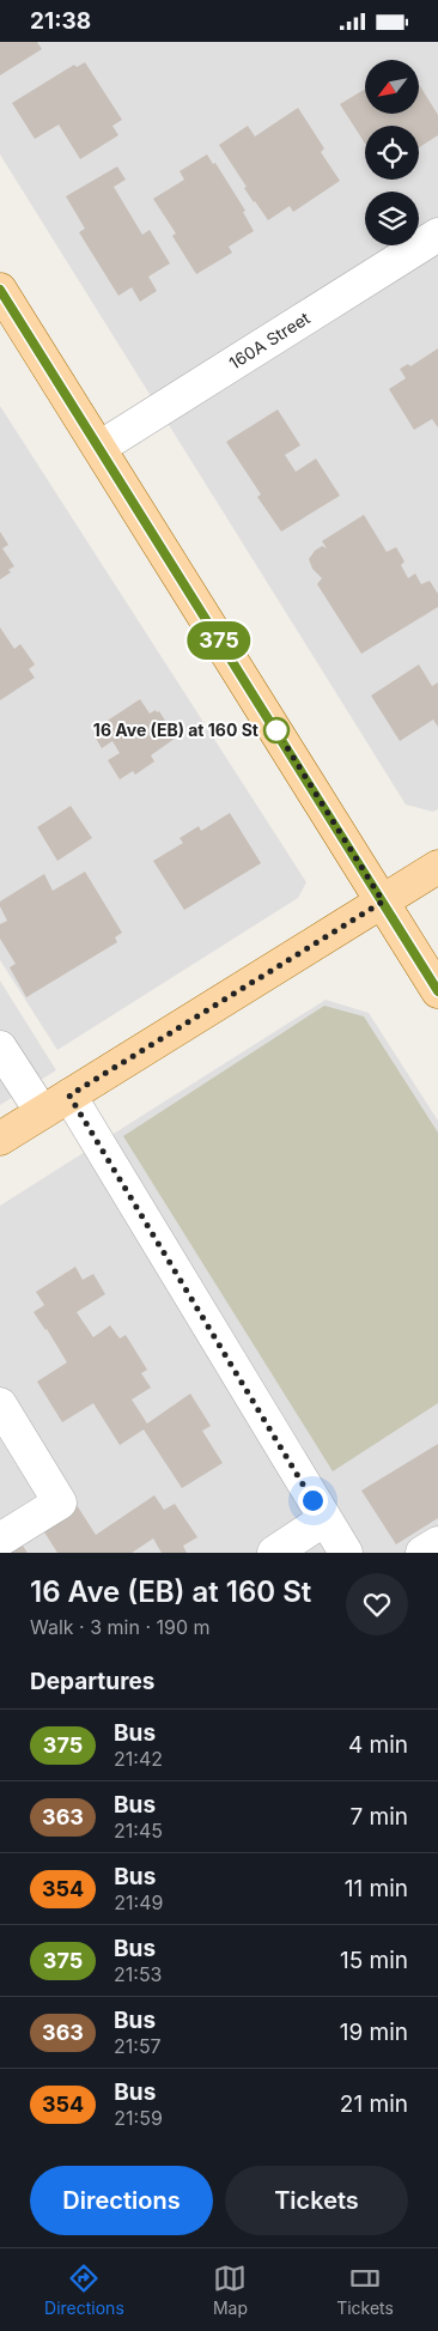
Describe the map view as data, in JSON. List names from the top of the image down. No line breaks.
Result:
{"streets":{"street":["160A Street"]},"places":["16 Ave (EB) at 160 St"],"lines":["bus line 375"],"north":"bottom left","page":{"status":"21:38","on_map":"375","heading":[["16 Ave (EB) at 160 St","Walk · 3 min · 190 m"],"Departures"],"list":[{"mark":"375","name":"Bus","note":"21:42","value":"4 min"},{"mark":"363","name":"Bus","note":"21:45","value":"7 min"},{"mark":"354","name":"Bus","note":"21:49","value":"11 min"},{"mark":"375","name":"Bus","note":"21:53","value":"15 min"},{"mark":"363","name":"Bus","note":"21:57","value":"19 min"},{"mark":"354","name":"Bus","note":"21:59","value":"21 min"}],"buttons":["Directions","Tickets"],"tabs":["Directions","Map","Tickets"]}}
